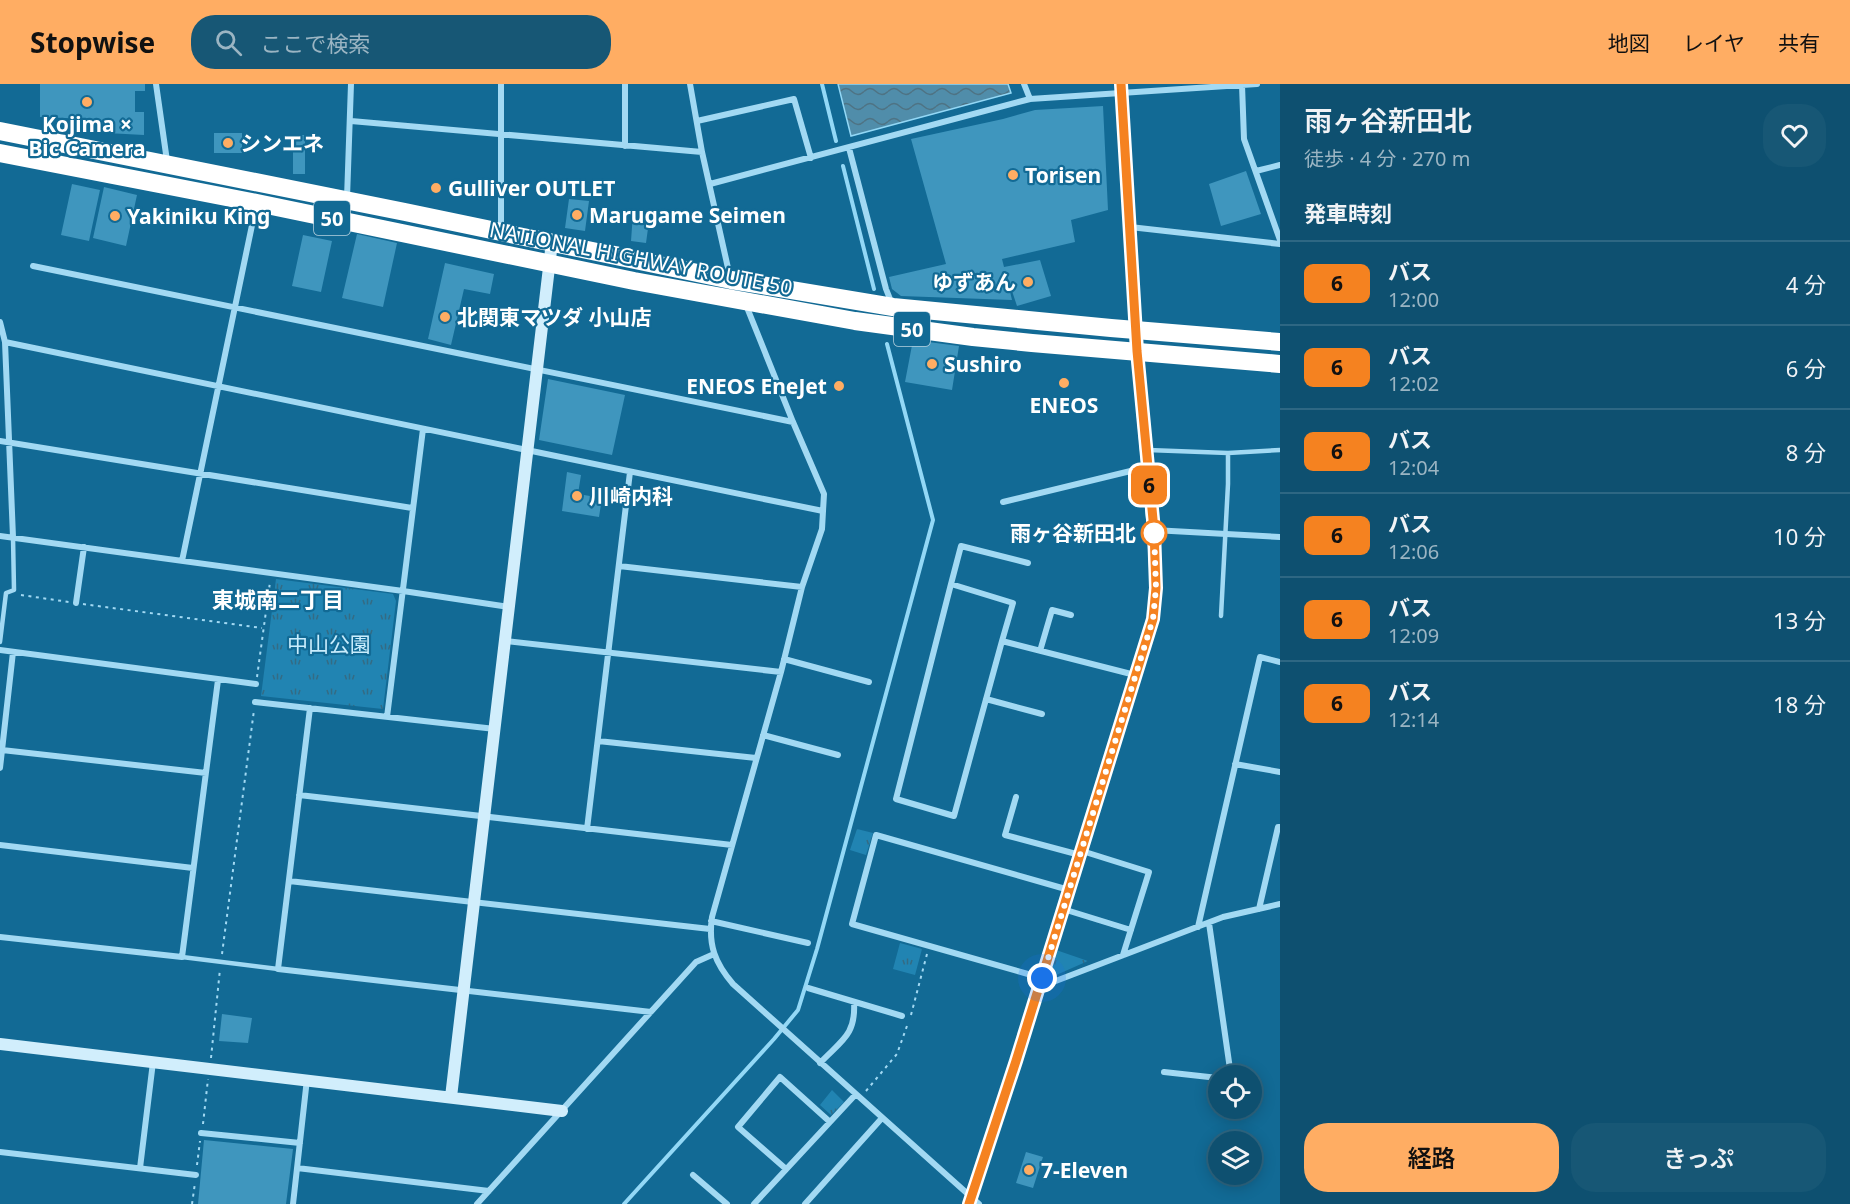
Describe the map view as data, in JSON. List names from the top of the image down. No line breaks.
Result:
{"streets":{"highway":["50","NATIONAL HIGHWAY ROUTE 50"]},"districts":["東城南二丁目"],"parks":["中山公園"],"places":["Kojima × Bic Camera","シンエネ","Torisen","Gulliver OUTLET","Marugame Seimen","Yakiniku King","ゆずあん","北関東マツダ 小山店","Sushiro","ENEOS","ENEOS EneJet","川崎内科","雨ヶ谷新田北","7-Eleven"],"lines":["bus line 6"],"page":{"header":"Stopwise","search":"ここで検索","nav":["地図","レイヤ","共有"],"on_map":"6","heading":[["雨ヶ谷新田北","徒歩 · 4 分 · 270 m"],"発車時刻"],"list":[{"mark":"6","name":"バス","note":"12:00","value":"4 分"},{"mark":"6","name":"バス","note":"12:02","value":"6 分"},{"mark":"6","name":"バス","note":"12:04","value":"8 分"},{"mark":"6","name":"バス","note":"12:06","value":"10 分"},{"mark":"6","name":"バス","note":"12:09","value":"13 分"},{"mark":"6","name":"バス","note":"12:14","value":"18 分"}],"buttons":["経路","きっぷ"]}}
